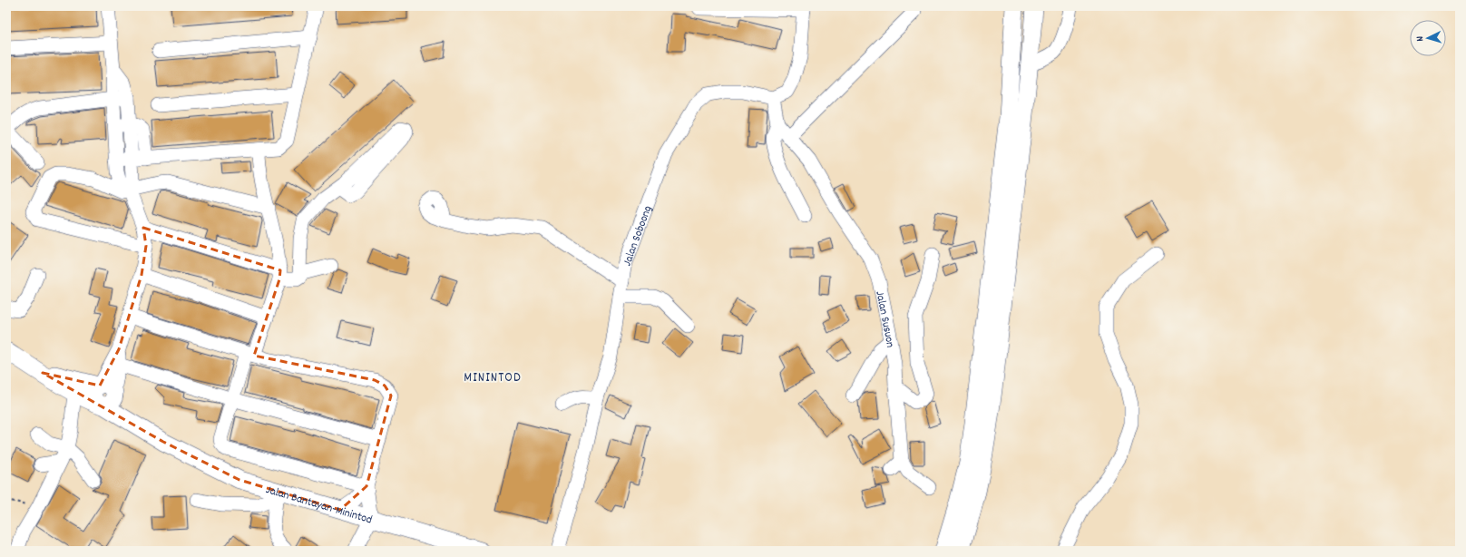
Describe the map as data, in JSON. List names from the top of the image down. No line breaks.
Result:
{"streets":{"main road":["Jalan Bantayan-Minintod"],"street":["Jalan Soboong","Jalan Susuon"]},"crossings":[["Jalan Soboong","Jalan Susuon"]],"districts":["MININTOD"],"north":"left"}
